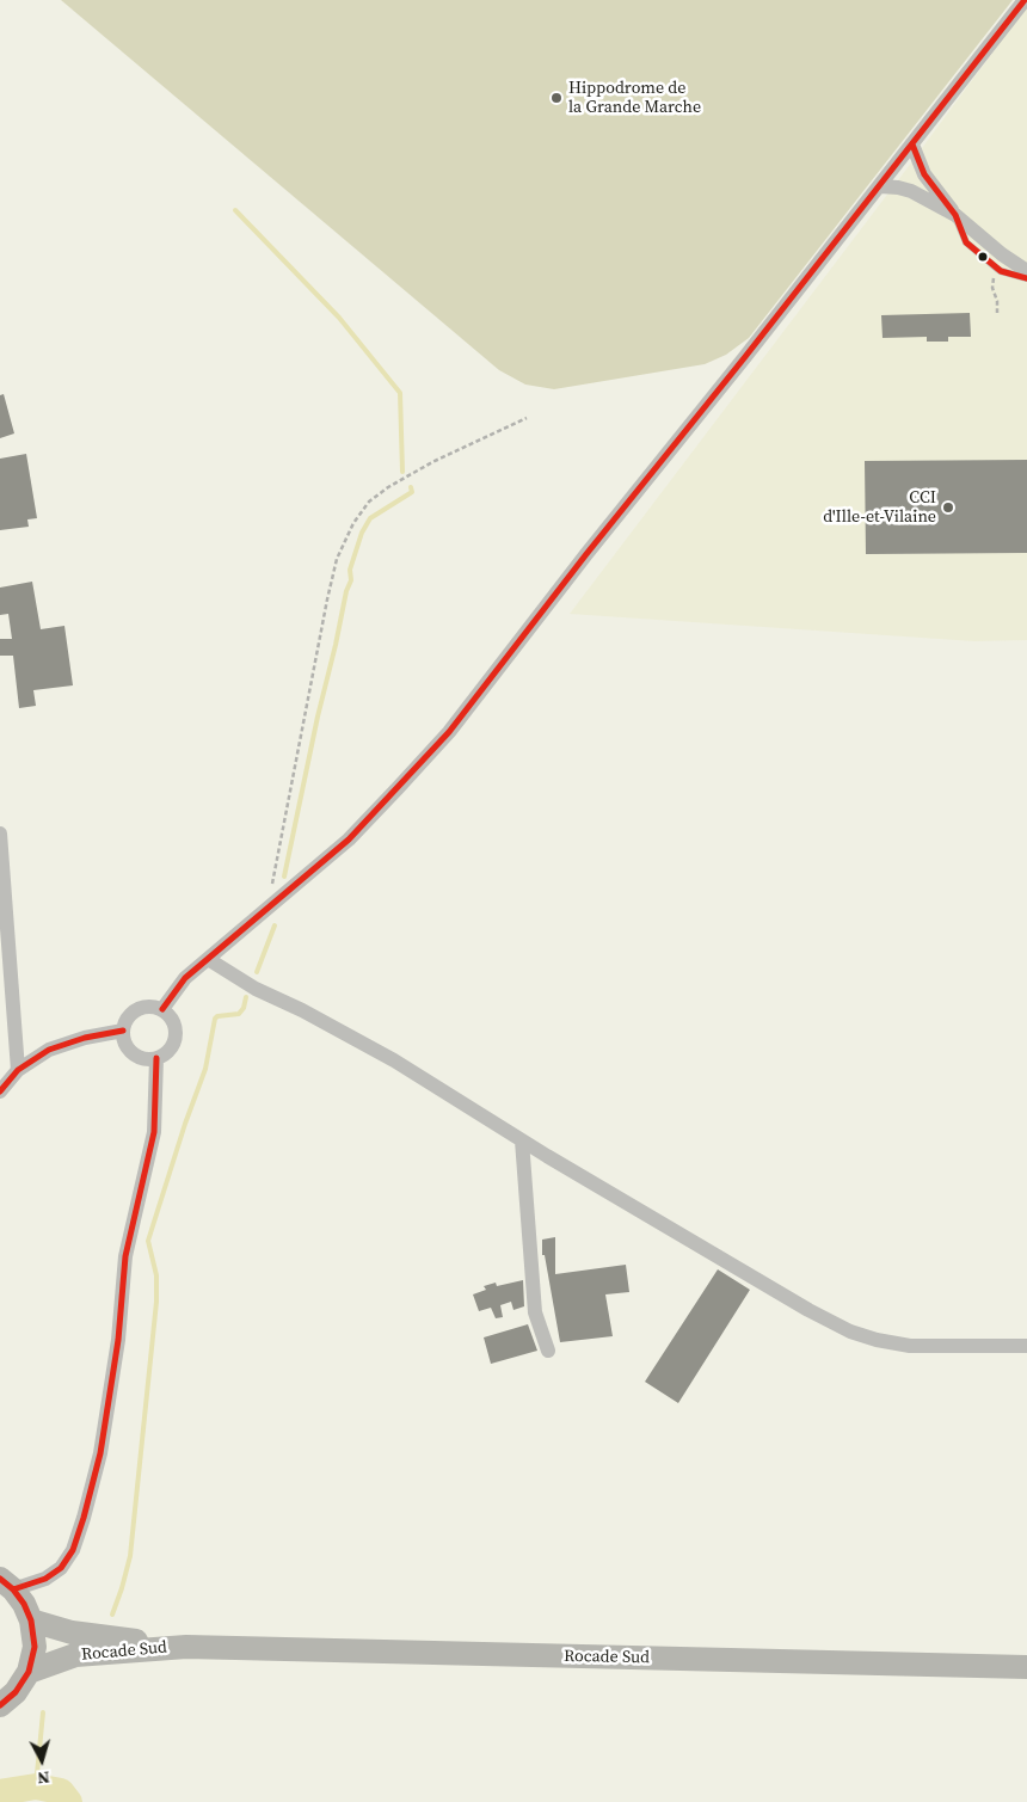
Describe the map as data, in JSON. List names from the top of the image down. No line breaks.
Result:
{"streets":{"main road":["Rocade Sud"]},"places":["Hippodrome de la Grande Marche","CCI d'Ille-et-Vilaine"],"north":"bottom"}
